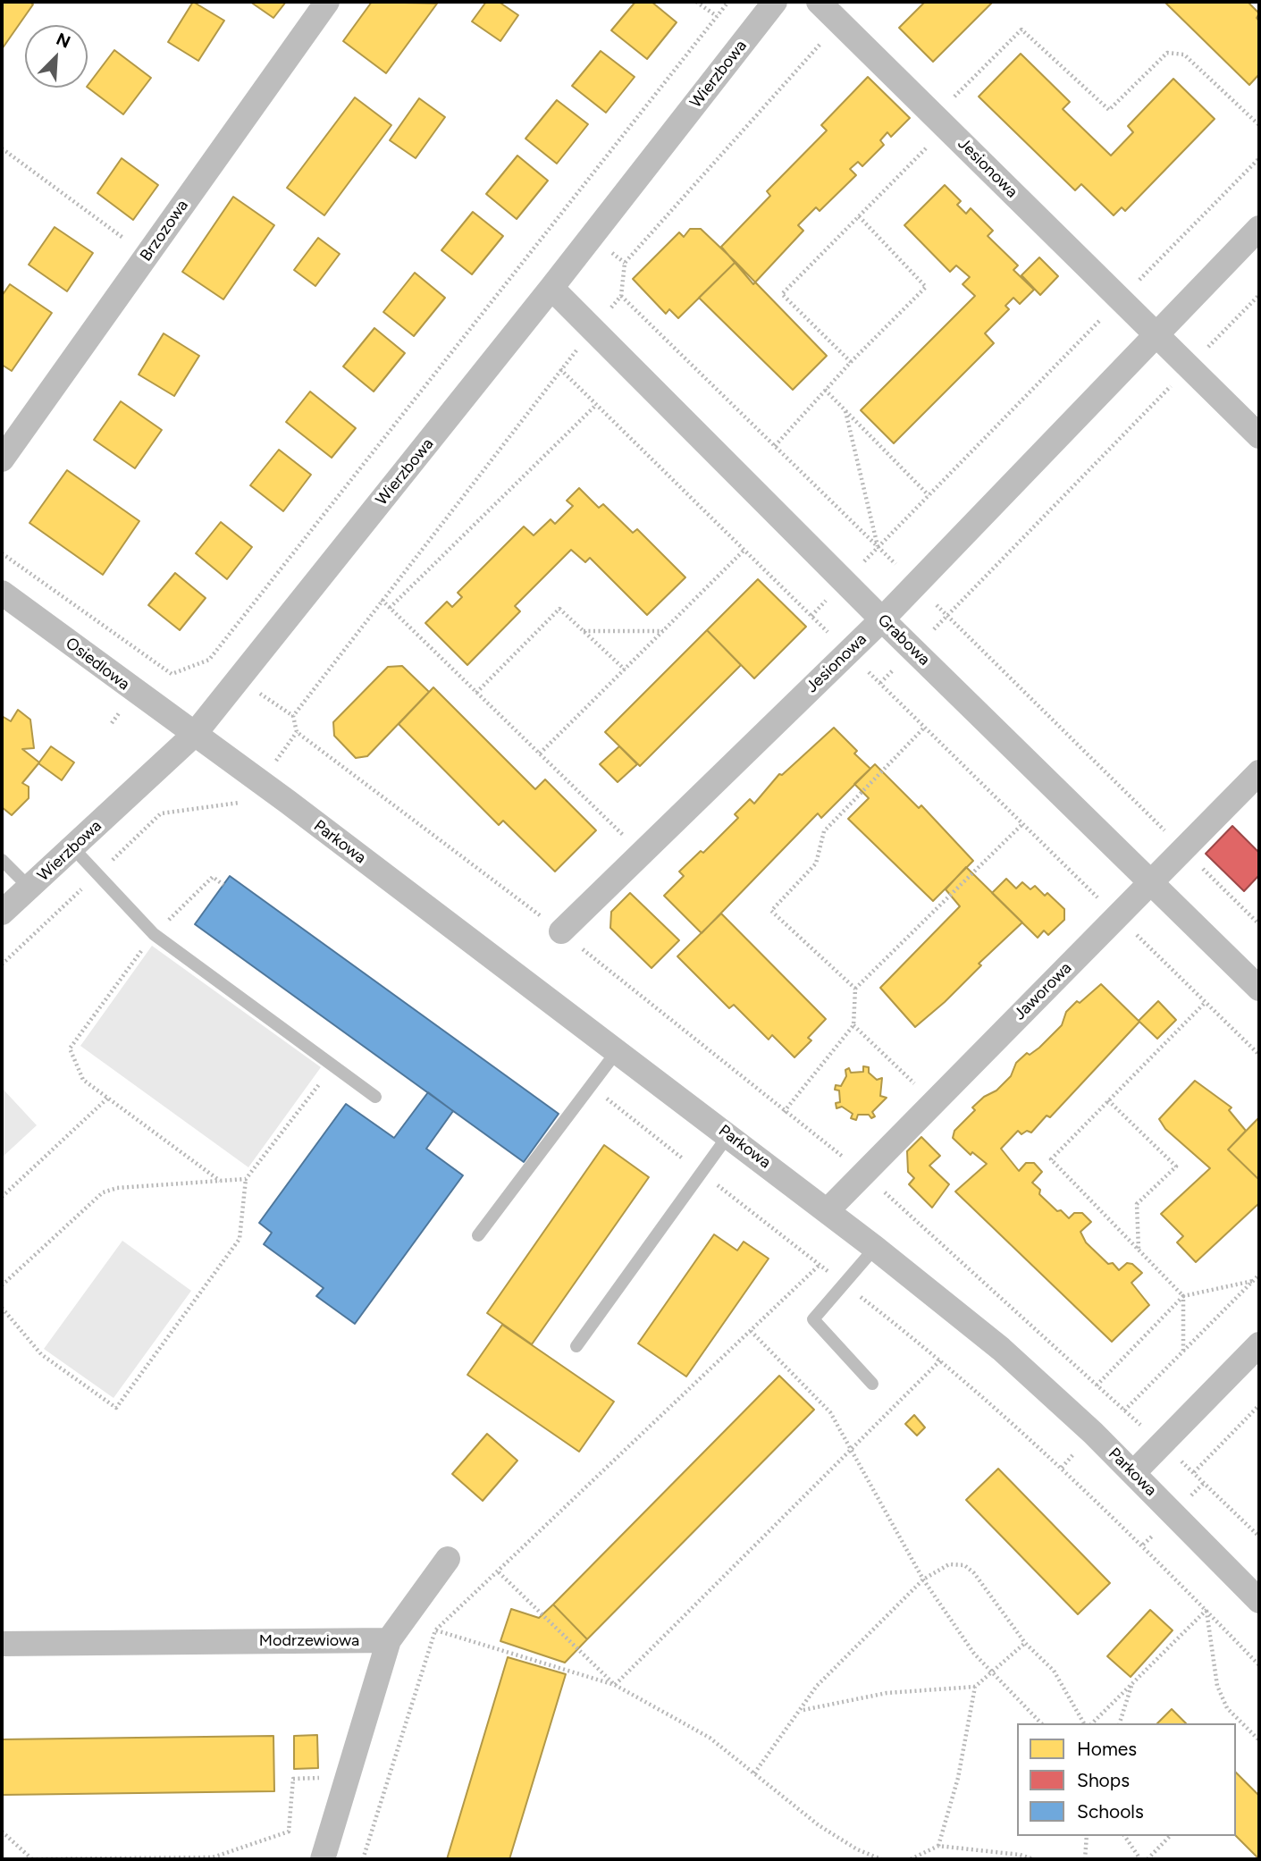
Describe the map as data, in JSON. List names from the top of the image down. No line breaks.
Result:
{"streets":{"street":["Wierzbowa","Jesionowa","Brzozowa","Grabowa","Osiedlowa","Parkowa","Jaworowa","Modrzewiowa"]},"crossings":[["Wierzbowa","Grabowa"],["Wierzbowa","Osiedlowa"],["Wierzbowa","Parkowa"],["Jesionowa","Grabowa"],["Grabowa","Jaworowa"],["Osiedlowa","Parkowa"],["Parkowa","Jaworowa"]],"legend":["Homes","Shops","Schools"],"north":"top right"}
